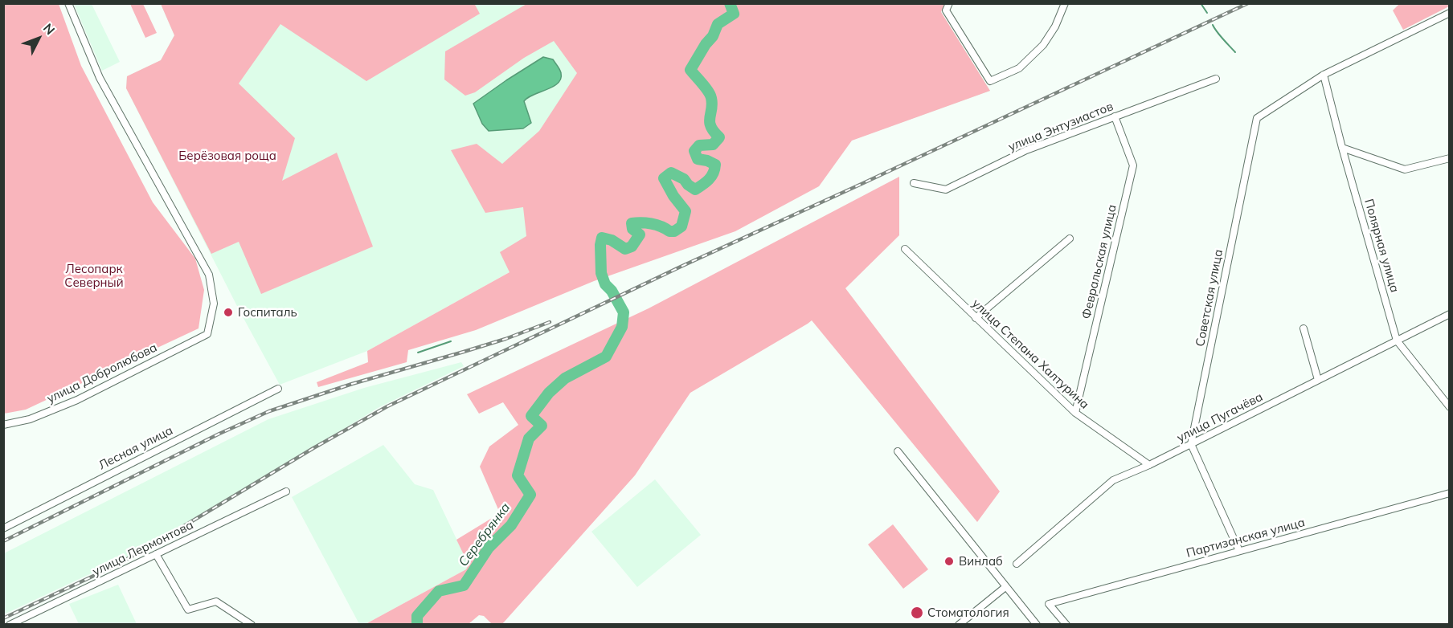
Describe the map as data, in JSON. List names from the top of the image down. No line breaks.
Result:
{"streets":{"street":["улица Энтузиастов","Полярная улица","Февральская улица","Советская улица","улица Степана Халтурина","улица Добролюбова","улица Пугачёва","Лесная улица","Партизанская улица","улица Лермонтова"]},"crossings":[["улица Энтузиастов","Февральская улица"],["Полярная улица","Советская улица"],["Полярная улица","улица Пугачёва"],["Февральская улица","улица Степана Халтурина"],["Советская улица","улица Пугачёва"],["улица Степана Халтурина","улица Пугачёва"]],"water":["Серебрянка"],"parks":["Берёзовая роща","Лесопарк Северный"],"places":["Госпиталь","Винлаб","Стоматология"],"north":"top right"}
